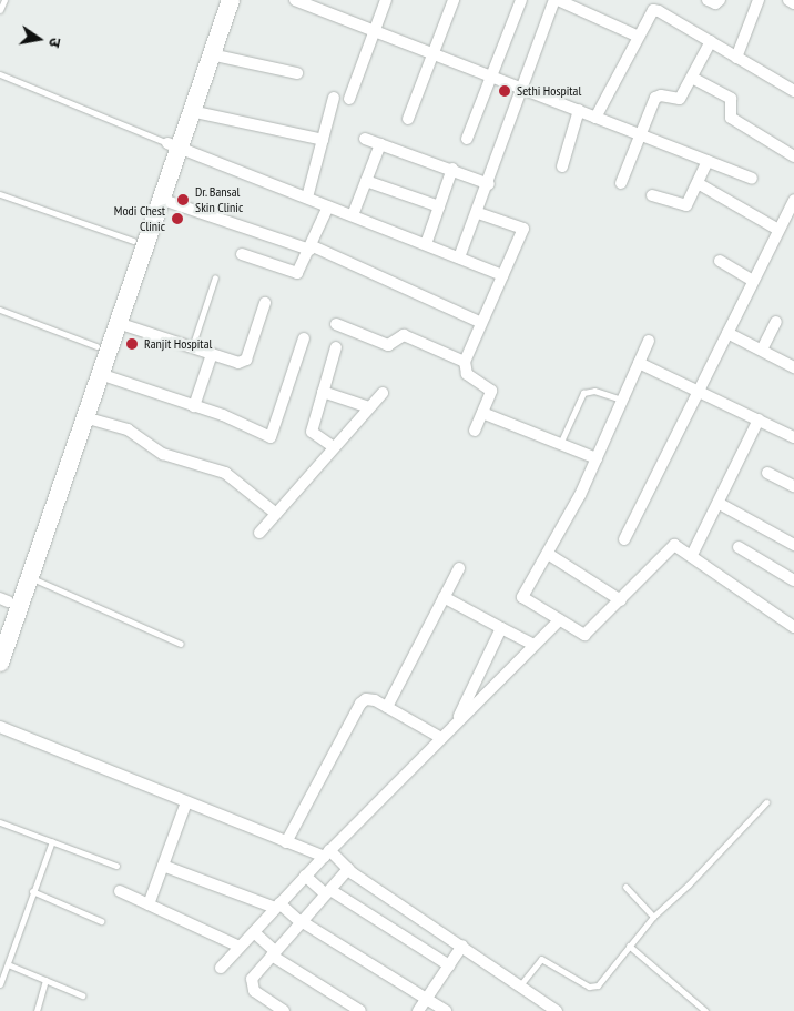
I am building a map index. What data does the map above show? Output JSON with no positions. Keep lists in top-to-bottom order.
{
  "places": [
    "Sethi Hospital",
    "Dr. Bansal Skin Clinic",
    "Modi Chest Clinic",
    "Ranjit Hospital"
  ],
  "north": "right"
}
